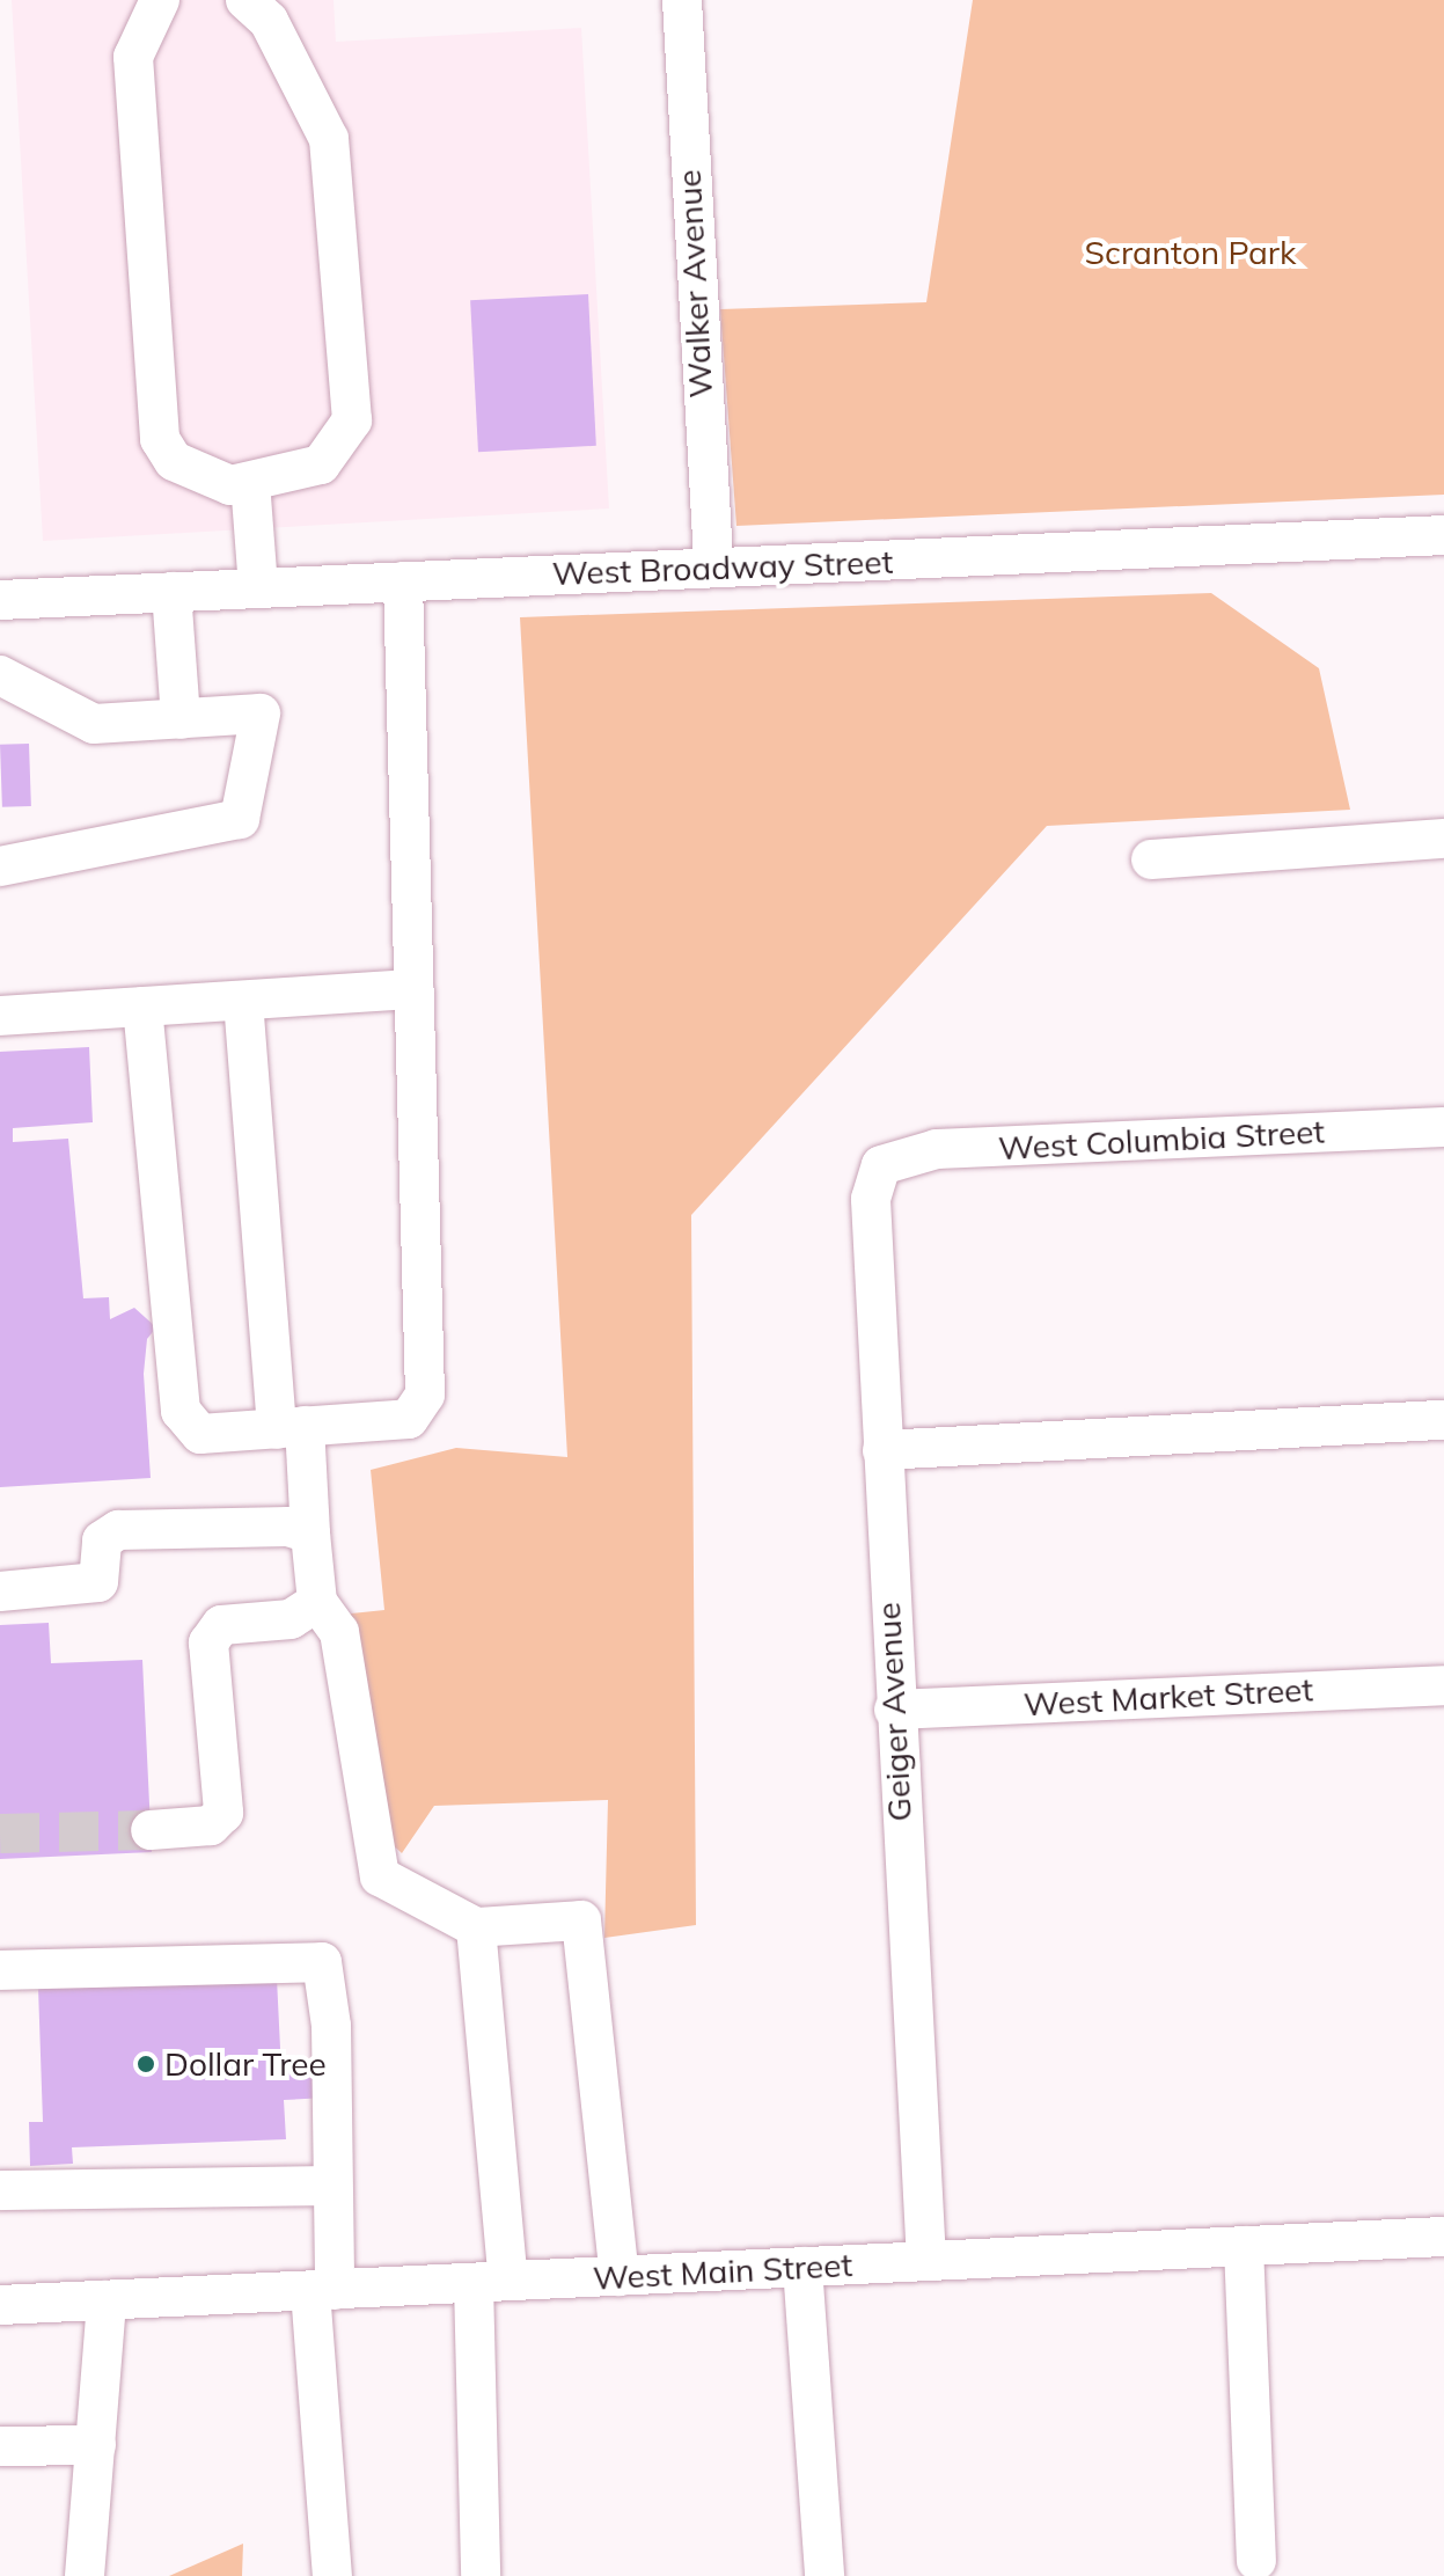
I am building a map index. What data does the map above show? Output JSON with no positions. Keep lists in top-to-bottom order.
{
  "streets": {
    "street": [
      "Walker Avenue",
      "West Broadway Street",
      "West Columbia Street",
      "West Market Street",
      "Geiger Avenue",
      "West Main Street"
    ]
  },
  "crossings": [
    ["Walker Avenue", "West Broadway Street"],
    ["West Columbia Street", "Geiger Avenue"],
    ["West Market Street", "Geiger Avenue"],
    ["Geiger Avenue", "West Main Street"]
  ],
  "parks": ["Scranton Park"],
  "places": ["Dollar Tree"]
}
